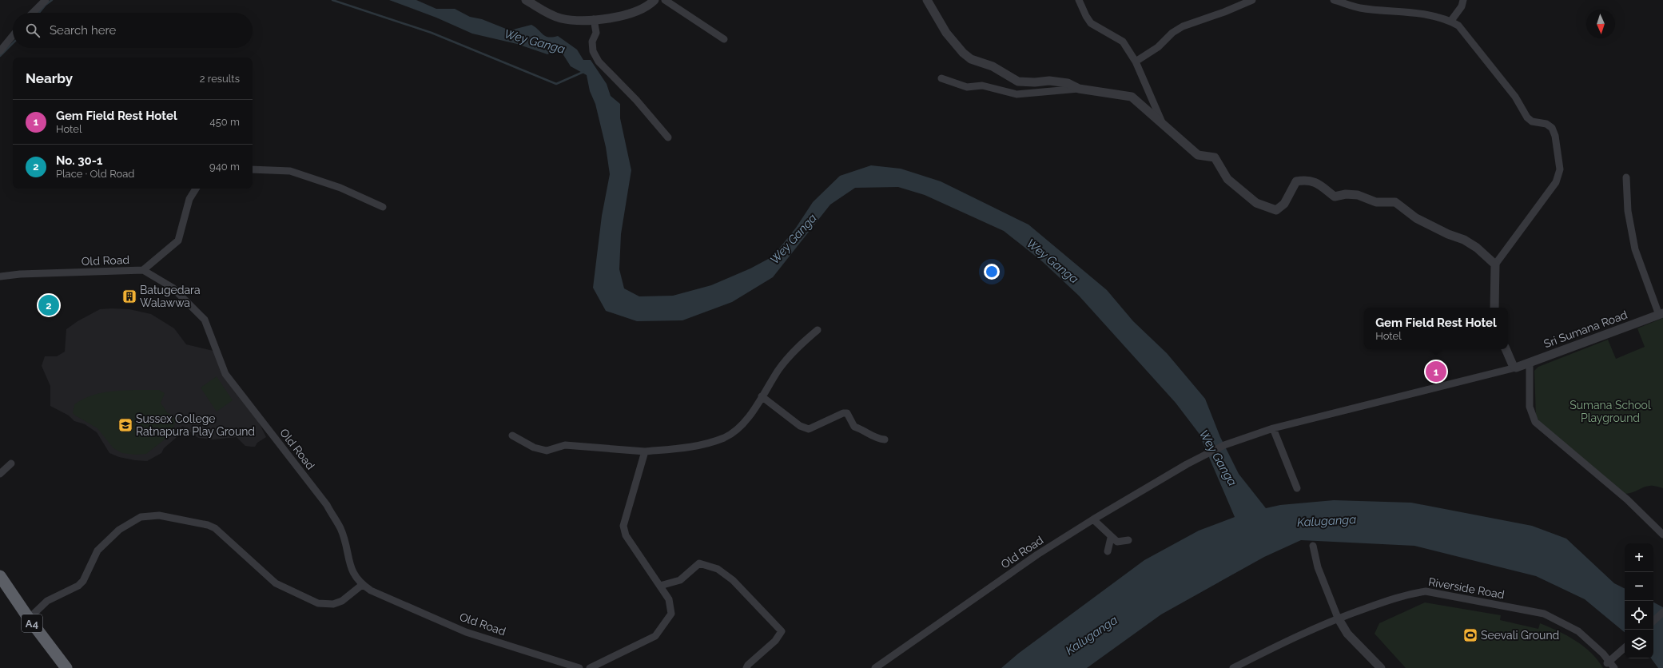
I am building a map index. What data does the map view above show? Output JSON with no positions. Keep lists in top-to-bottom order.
{
  "streets": {
    "highway": ["A4"],
    "street": ["Old Road", "Sri Sumana Road", "Riverside Road"]
  },
  "crossings": [
    ["Old Road", "Sri Sumana Road"]
  ],
  "water": ["Wey Ganga", "Kaluganga"],
  "parks": ["Sumana School Playground"],
  "places": {
    "building": ["Batugedara Walawwa"],
    "school or university": ["Sussex College Ratnapura Play Ground"],
    "sports": ["Seevali Ground"]
  },
  "north": "bottom",
  "page": {
    "search": "Search here",
    "heading": ["Nearby", "2 results"],
    "list": [
      {
        "mark": "1",
        "name": "Gem Field Rest Hotel",
        "note": "Hotel",
        "value": "450 m"
      },
      {
        "mark": "2",
        "name": "No. 30-1",
        "note": "Place · Old Road",
        "value": "940 m"
      }
    ],
    "pins": ["2", "1"],
    "popup": ["Gem Field Rest Hotel", "Hotel"],
    "map_buttons": ["+", "−"]
  }
}
